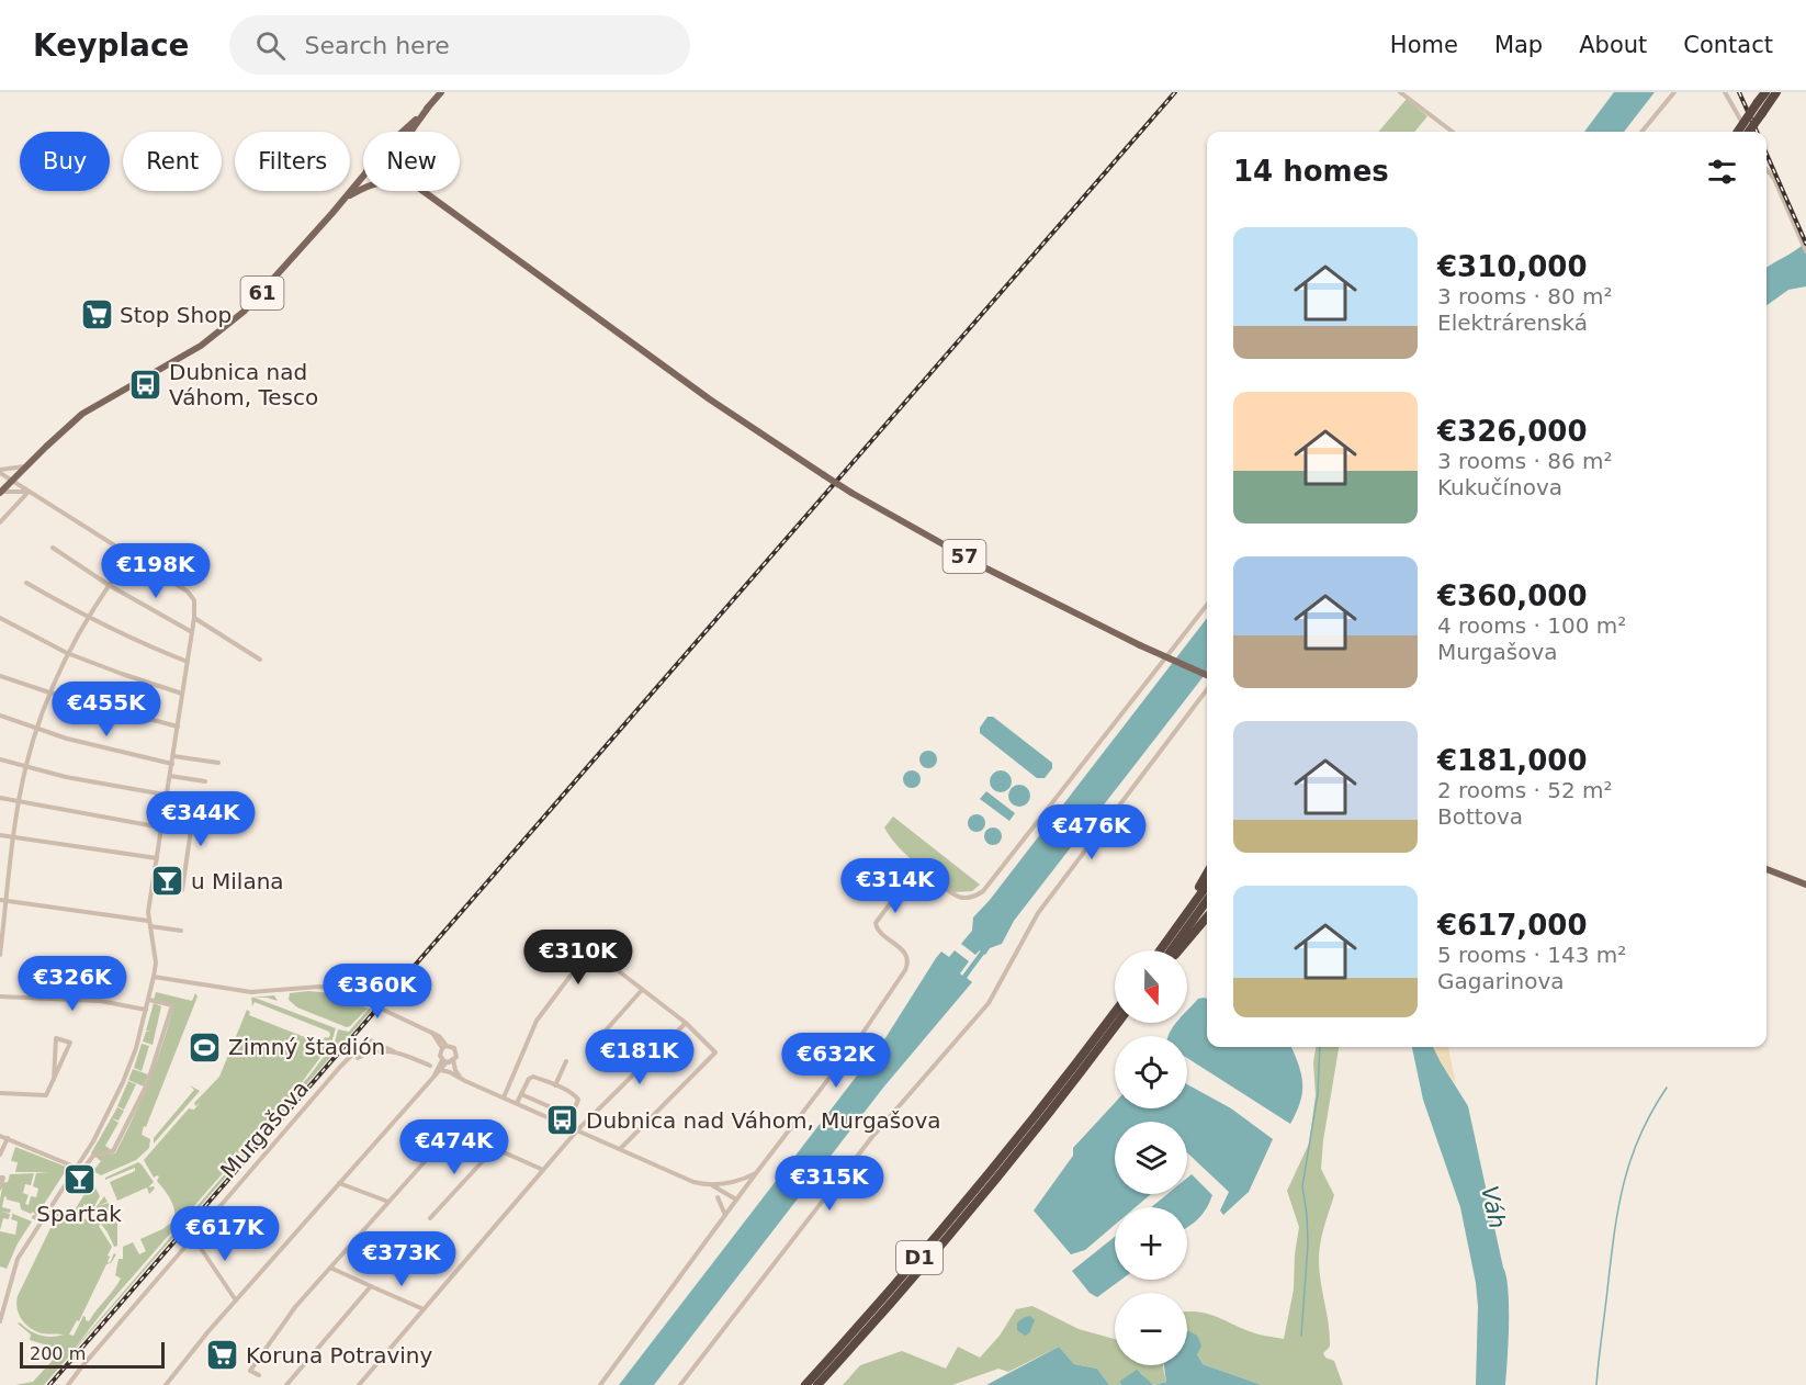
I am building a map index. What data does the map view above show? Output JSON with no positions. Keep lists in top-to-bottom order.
{
  "streets": {
    "highway": ["D1"],
    "main road": ["61", "57"],
    "street": ["Murgašova"]
  },
  "water": ["Váh"],
  "places": {
    "supermarket": ["Stop Shop", "Koruna Potraviny"],
    "bus stop": ["Dubnica nad Váhom, Tesco", "Dubnica nad Váhom, Murgašova"],
    "bar": ["u Milana", "Spartak"],
    "sports": ["Zimný štadión"]
  },
  "scale_bar": "200 m",
  "north": "bottom",
  "page": {
    "header": "Keyplace",
    "search": "Search here",
    "nav": [
      "Home",
      "Map",
      "About",
      "Contact"
    ],
    "chip": [
      "Buy",
      "Rent",
      "Filters",
      "New"
    ],
    "heading": "14 homes",
    "list": [
      {
        "name": "€310,000",
        "note": "3 rooms · 80 m² · Elektrárenská"
      },
      {
        "name": "€326,000",
        "note": "3 rooms · 86 m² · Kukučínova"
      },
      {
        "name": "€360,000",
        "note": "4 rooms · 100 m² · Murgašova"
      },
      {
        "name": "€181,000",
        "note": "2 rooms · 52 m² · Bottova"
      },
      {
        "name": "€617,000",
        "note": "5 rooms · 143 m² · Gagarinova"
      }
    ],
    "price": [
      "€198K",
      "€455K",
      "€344K",
      "€476K",
      "€314K",
      "€310K",
      "€326K",
      "€360K",
      "€181K",
      "€632K",
      "€474K",
      "€315K",
      "€617K",
      "€373K"
    ],
    "map_buttons": ["+", "−"],
    "scale": "200 m"
  }
}
